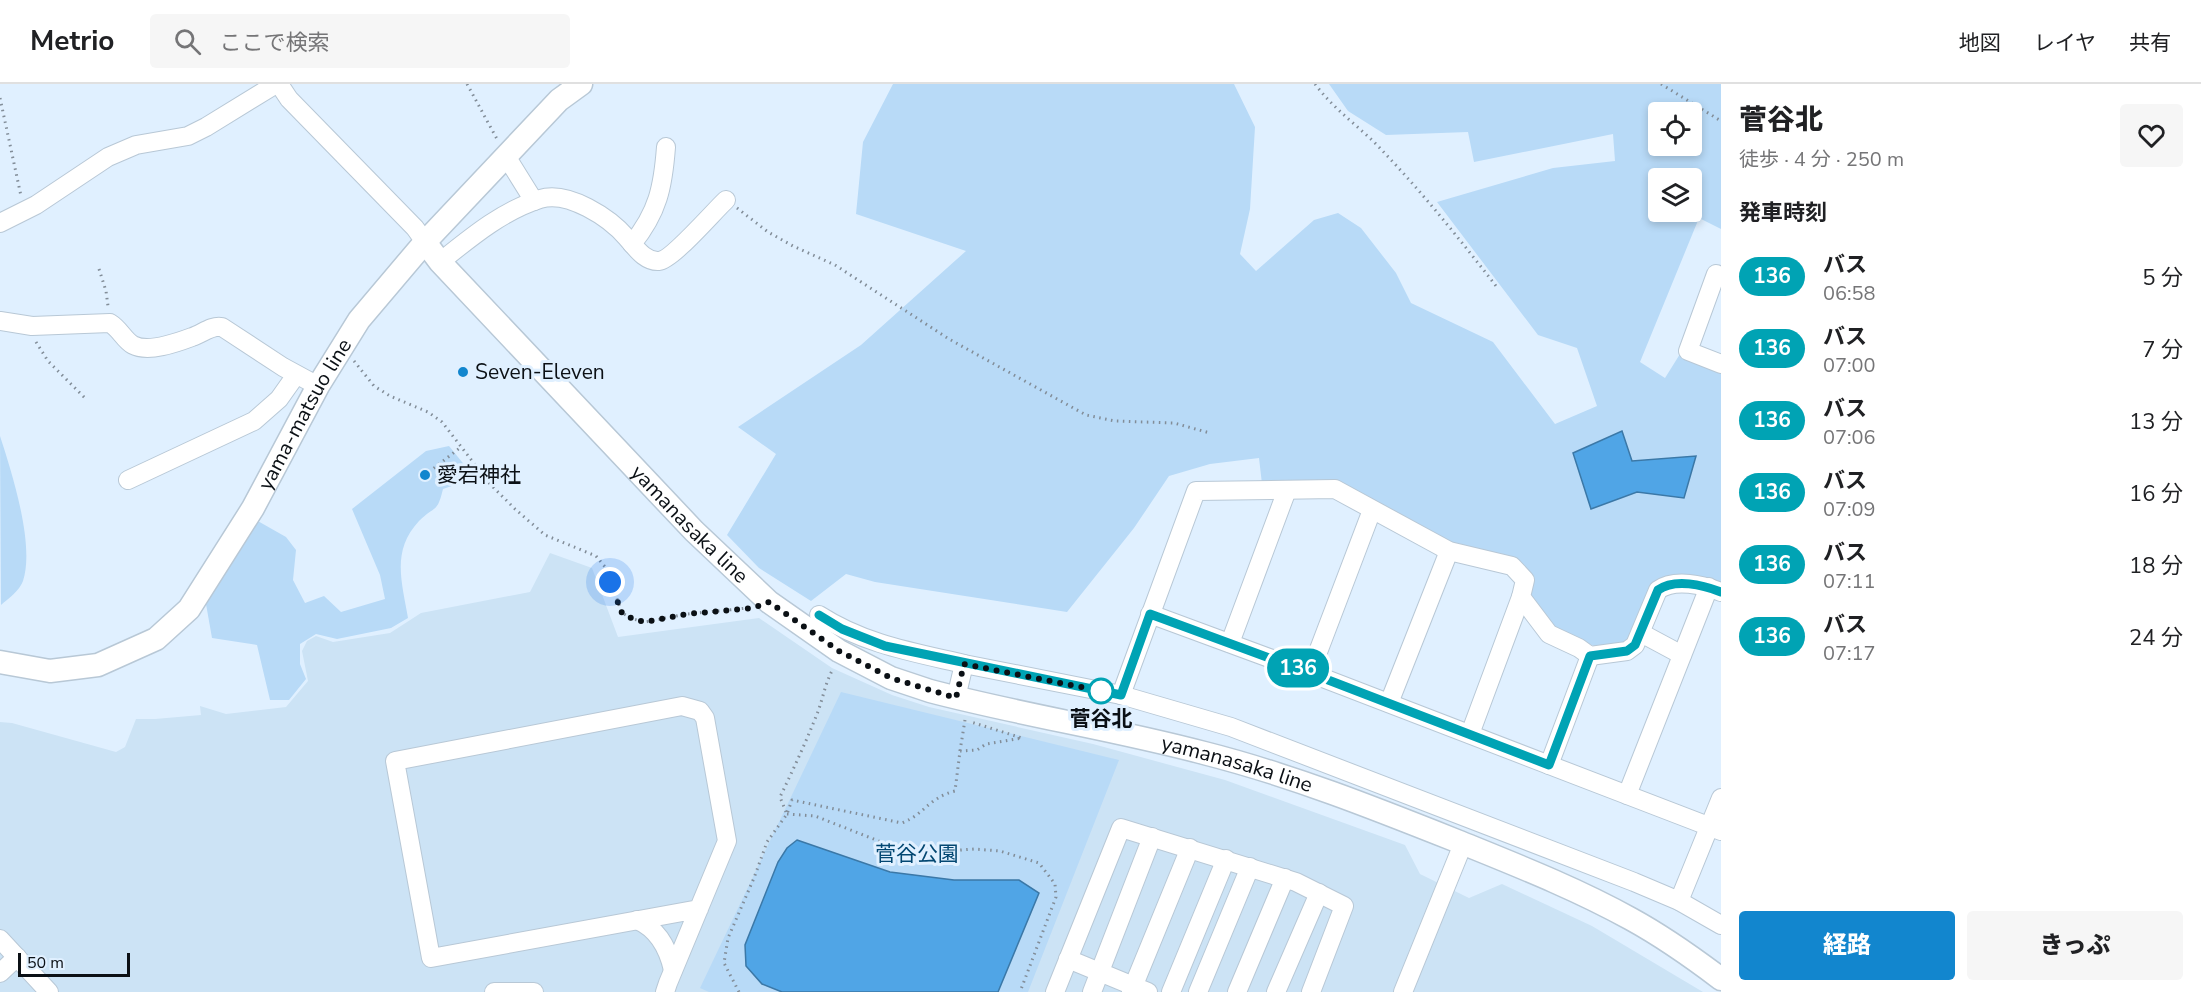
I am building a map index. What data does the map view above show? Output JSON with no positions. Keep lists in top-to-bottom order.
{
  "streets": {
    "main road": ["yama-matsuo line", "yamanasaka line"]
  },
  "crossings": [
    ["yama-matsuo line", "yamanasaka line"]
  ],
  "parks": ["菅谷公園"],
  "places": ["Seven-Eleven", "愛宕神社", "菅谷北"],
  "lines": ["bus line 136"],
  "scale_bar": "50 m",
  "page": {
    "header": "Metrio",
    "search": "ここで検索",
    "nav": ["地図", "レイヤ", "共有"],
    "on_map": "136",
    "heading": [
      ["菅谷北", "徒歩 · 4 分 · 250 m"],
      "発車時刻"
    ],
    "list": [
      {
        "mark": "136",
        "name": "バス",
        "note": "06:58",
        "value": "5 分"
      },
      {
        "mark": "136",
        "name": "バス",
        "note": "07:00",
        "value": "7 分"
      },
      {
        "mark": "136",
        "name": "バス",
        "note": "07:06",
        "value": "13 分"
      },
      {
        "mark": "136",
        "name": "バス",
        "note": "07:09",
        "value": "16 分"
      },
      {
        "mark": "136",
        "name": "バス",
        "note": "07:11",
        "value": "18 分"
      },
      {
        "mark": "136",
        "name": "バス",
        "note": "07:17",
        "value": "24 分"
      }
    ],
    "buttons": ["経路", "きっぷ"],
    "scale": "50 m"
  }
}
